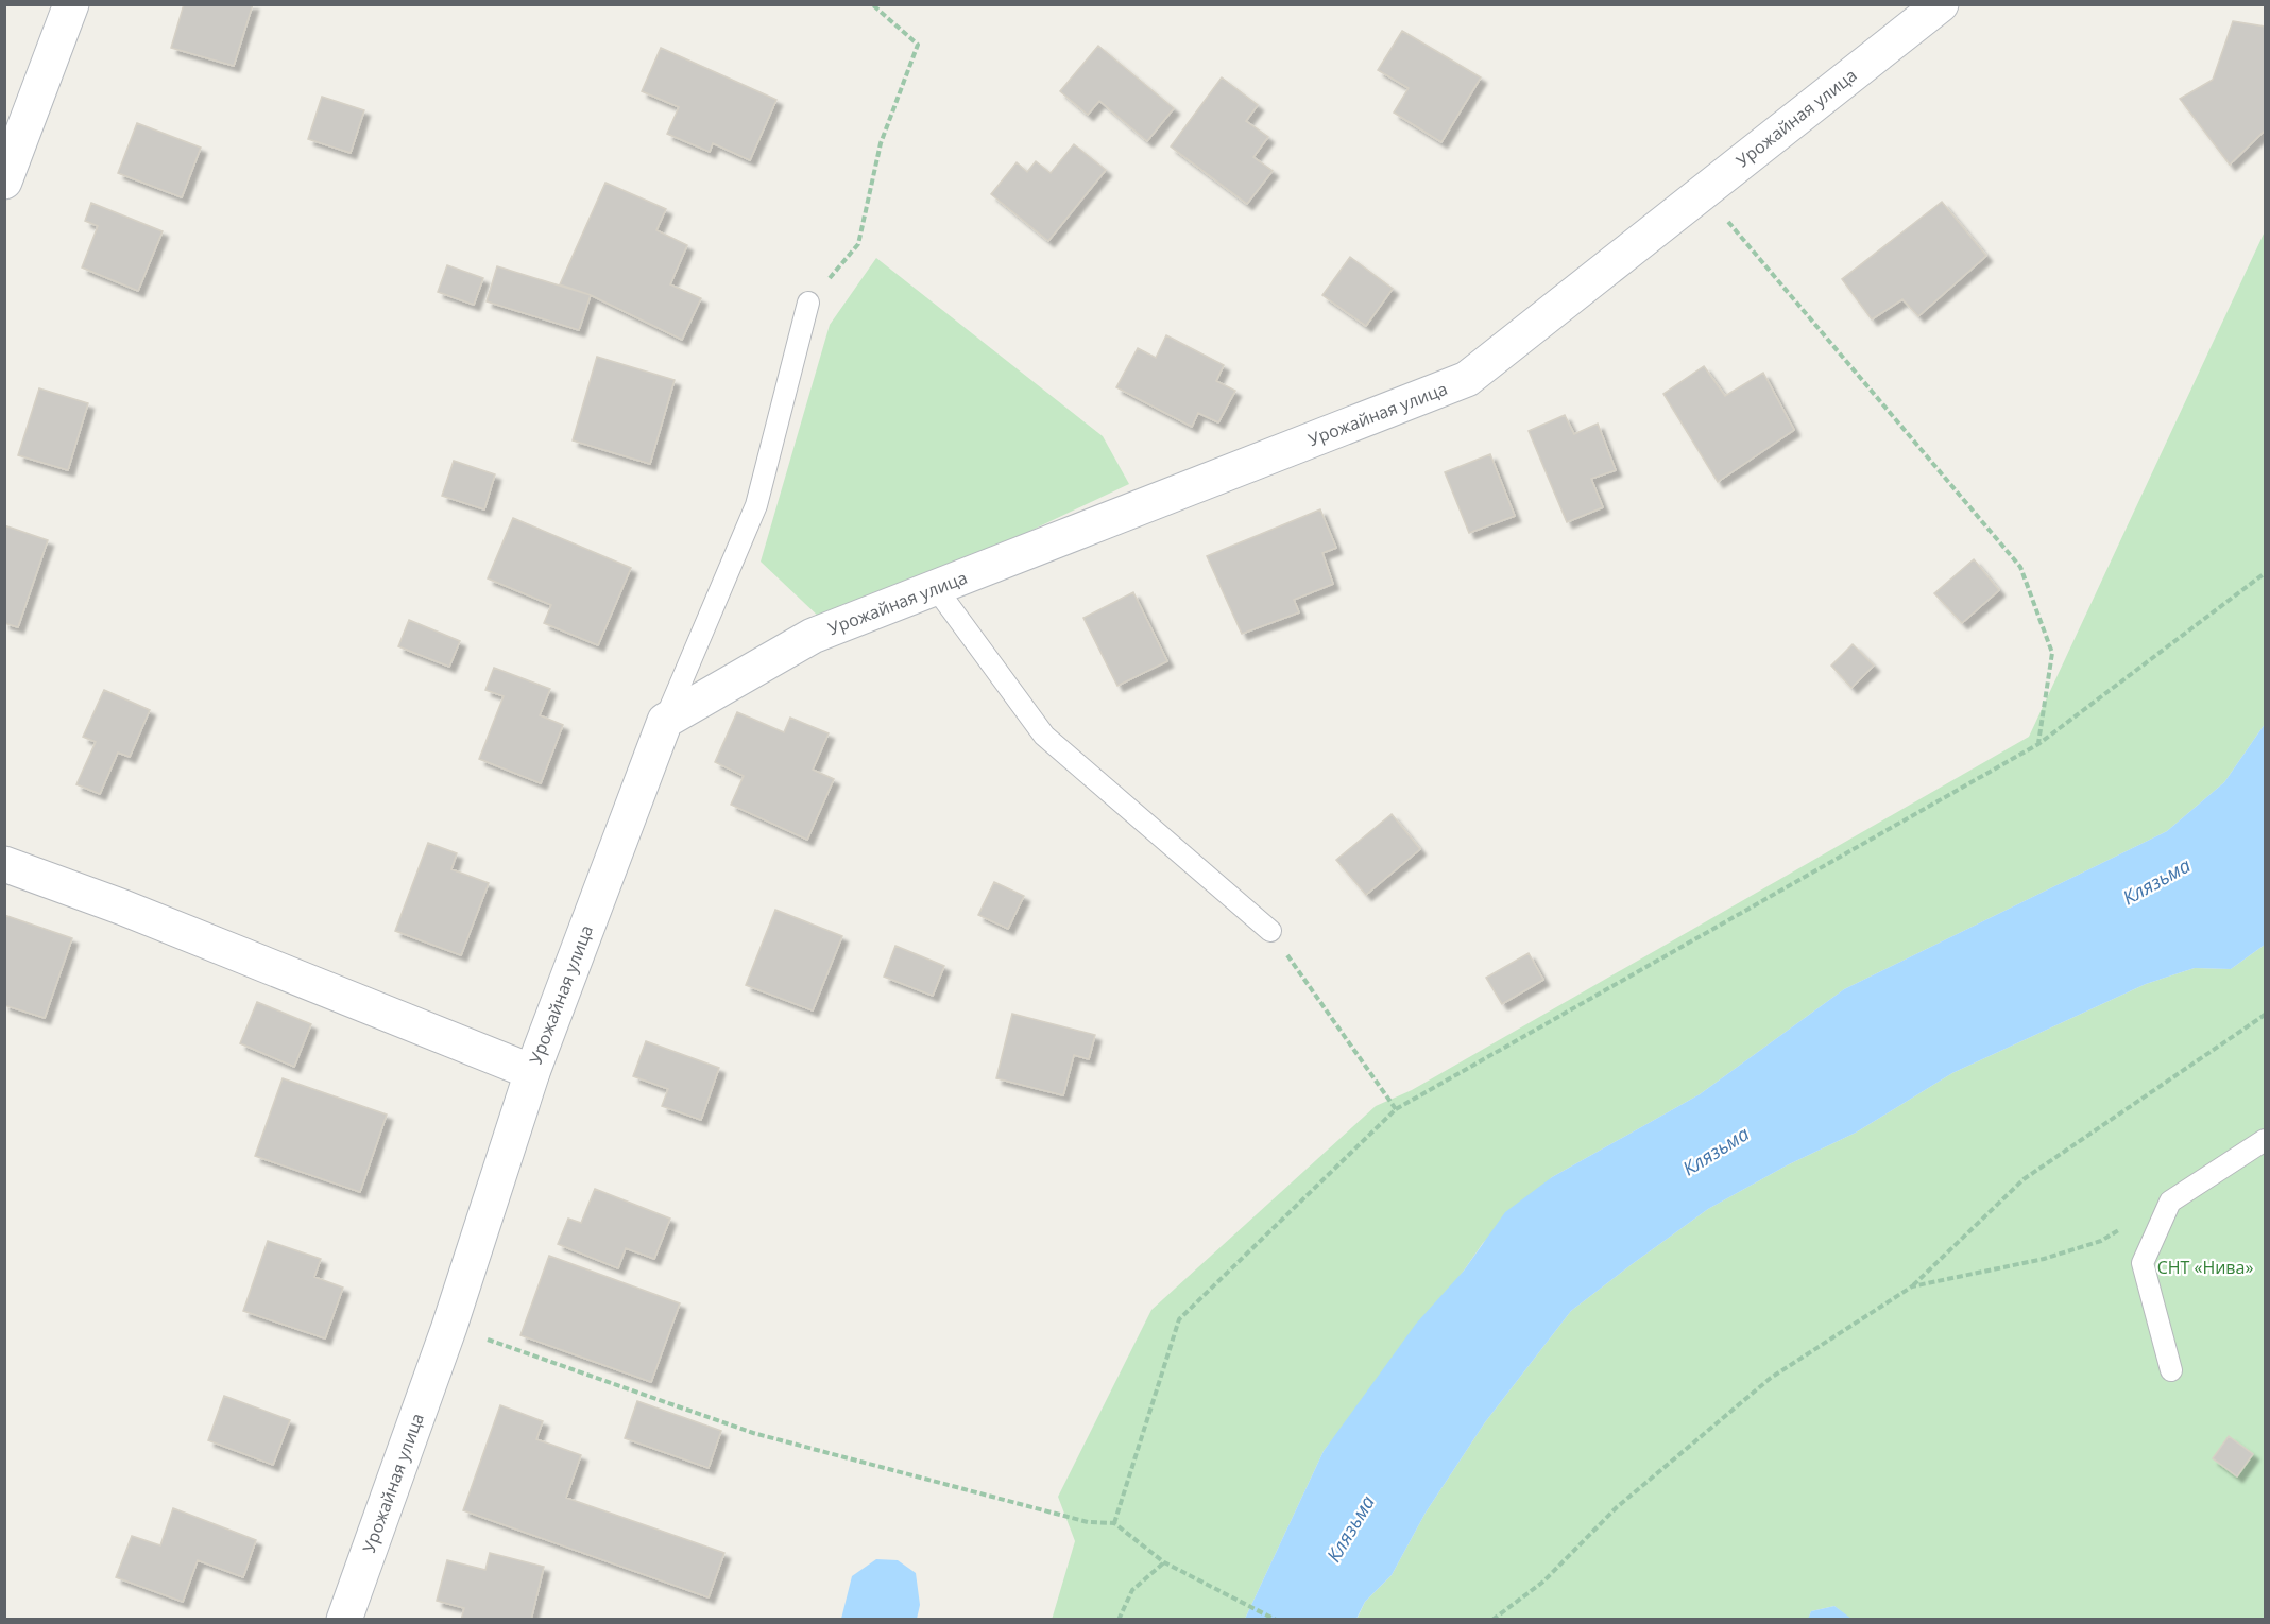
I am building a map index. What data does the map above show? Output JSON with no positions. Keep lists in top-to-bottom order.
{
  "streets": {
    "street": ["Урожайная улица"]
  },
  "water": ["Клязьма"],
  "parks": ["СНТ «Нива»"]
}
